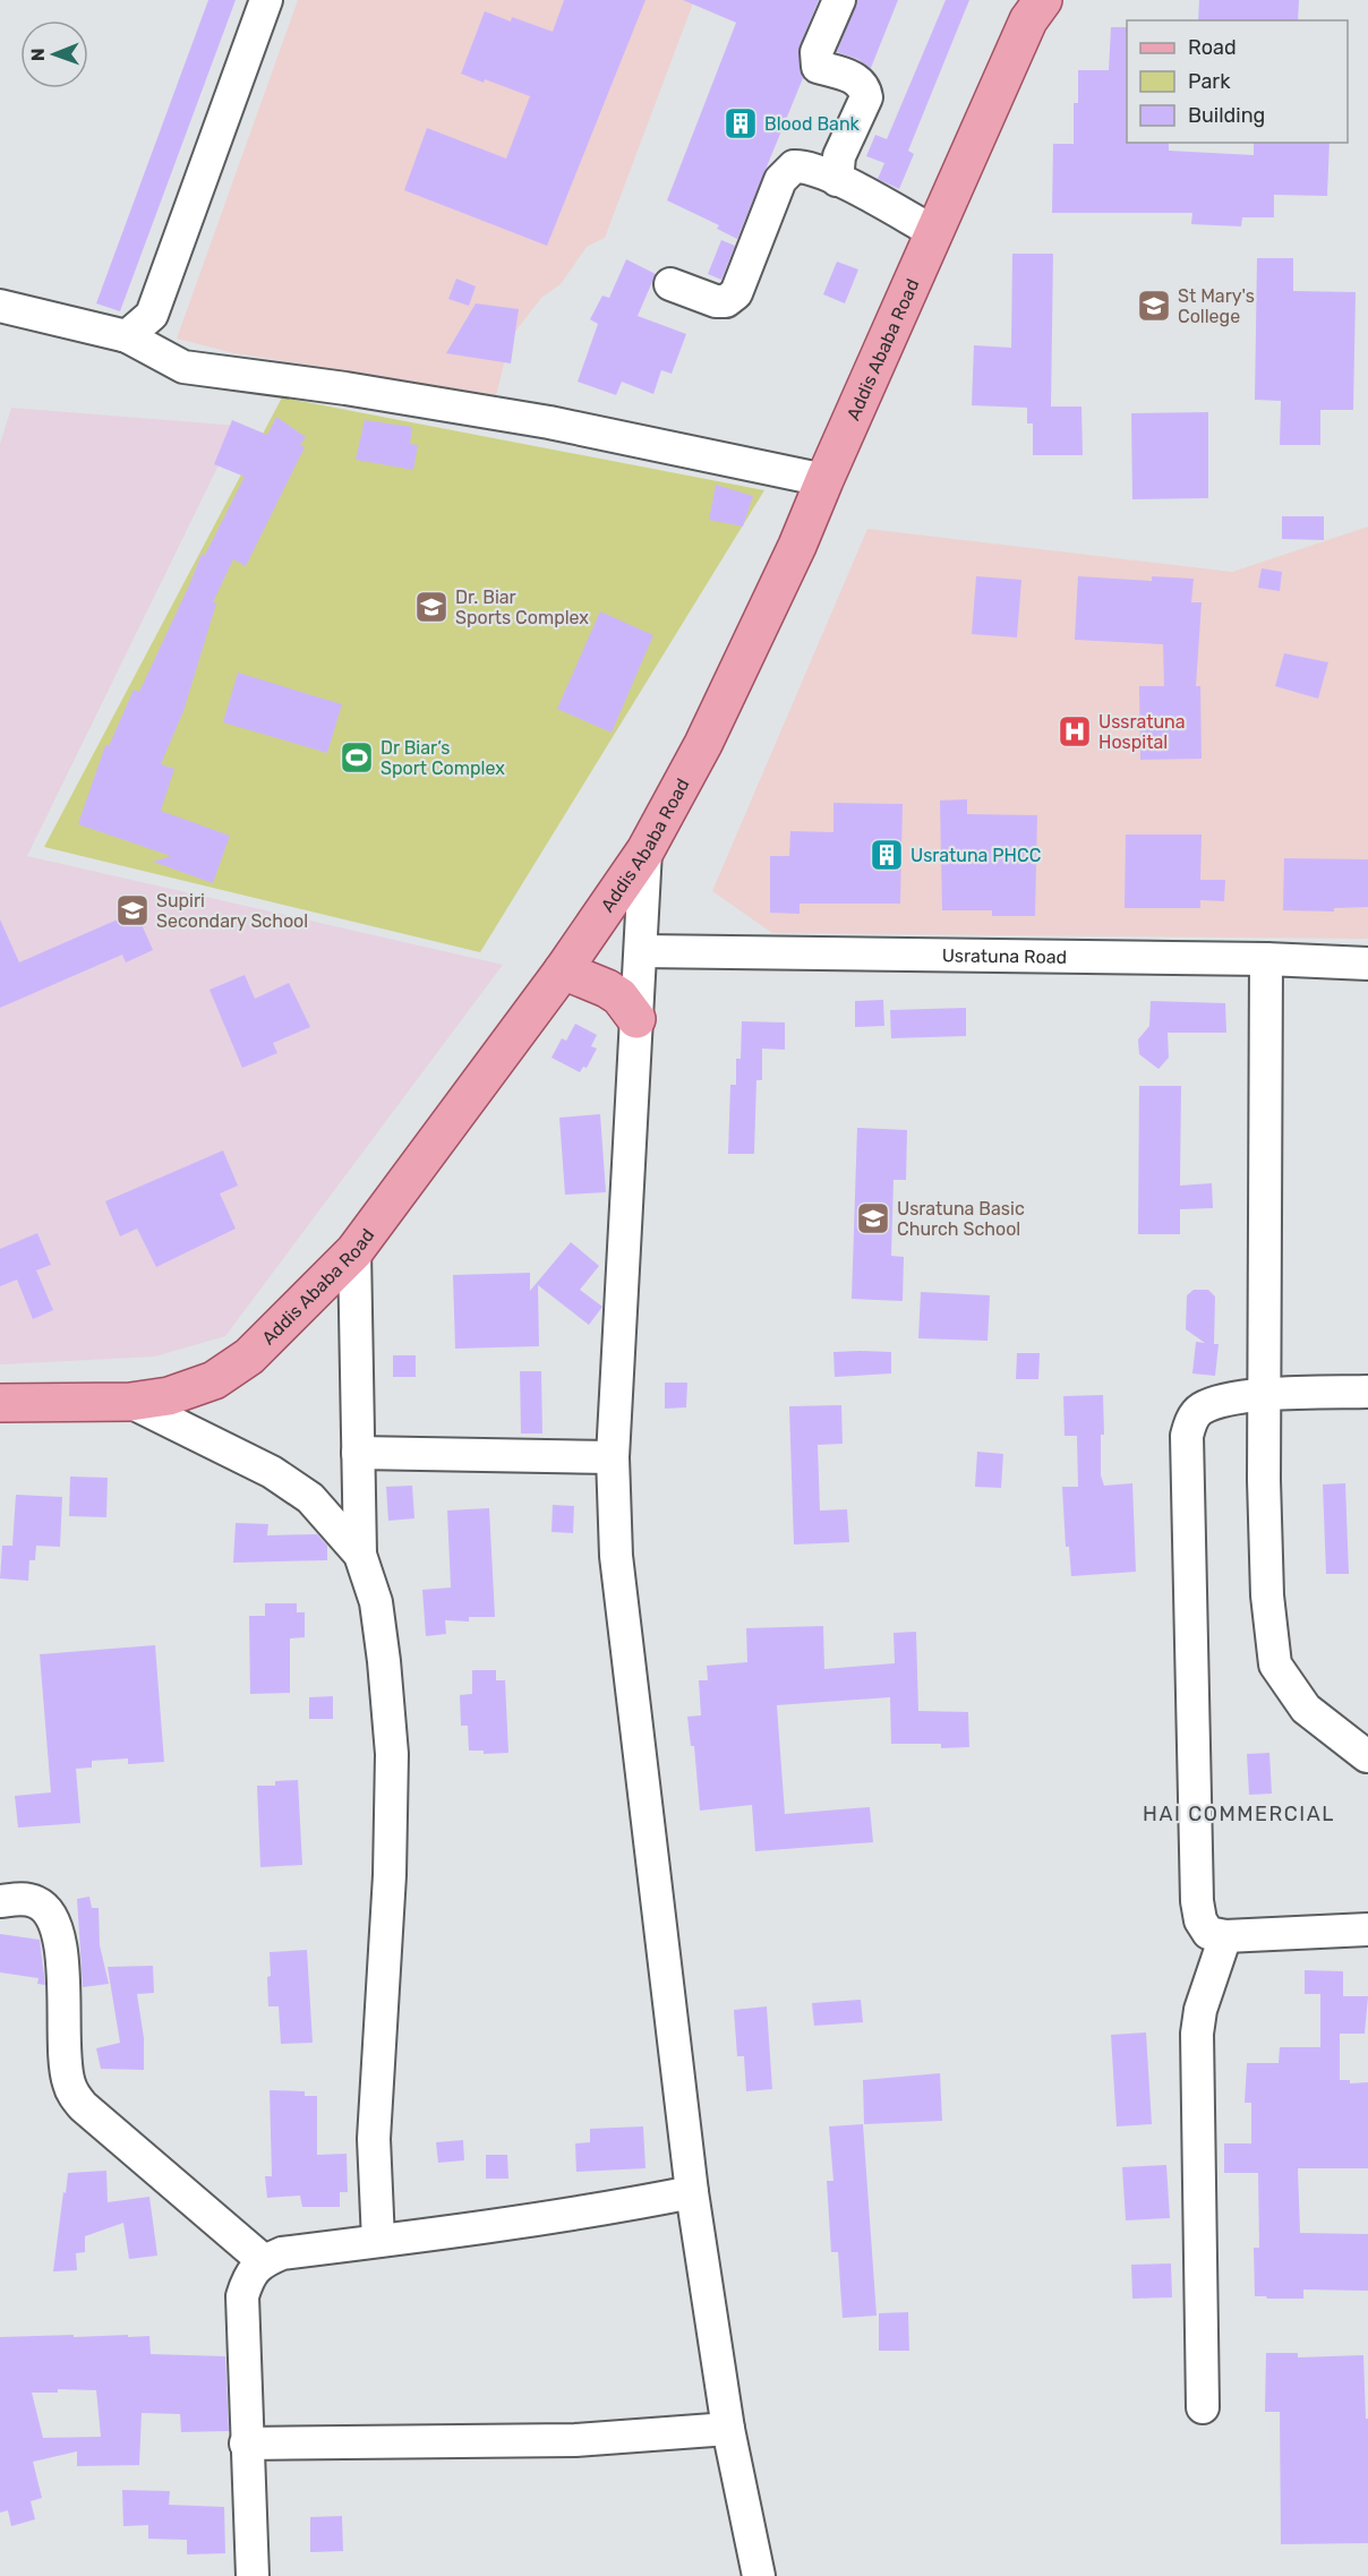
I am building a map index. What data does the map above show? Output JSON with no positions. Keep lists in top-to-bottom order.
{
  "streets": {
    "main road": ["Addis Ababa Road"],
    "street": ["Usratuna Road"]
  },
  "districts": ["HAI COMMERCIAL"],
  "places": {
    "building": ["Blood Bank", "Usratuna PHCC"],
    "school or university": [
      "St Mary's College",
      "Dr. Biar Sports Complex",
      "Supiri Secondary School",
      "Usratuna Basic Church School"
    ],
    "hospital": ["Ussratuna Hospital"],
    "sports": ["Dr Biar’s Sport Complex"]
  },
  "legend": ["Road", "Park", "Building"],
  "north": "left"
}
